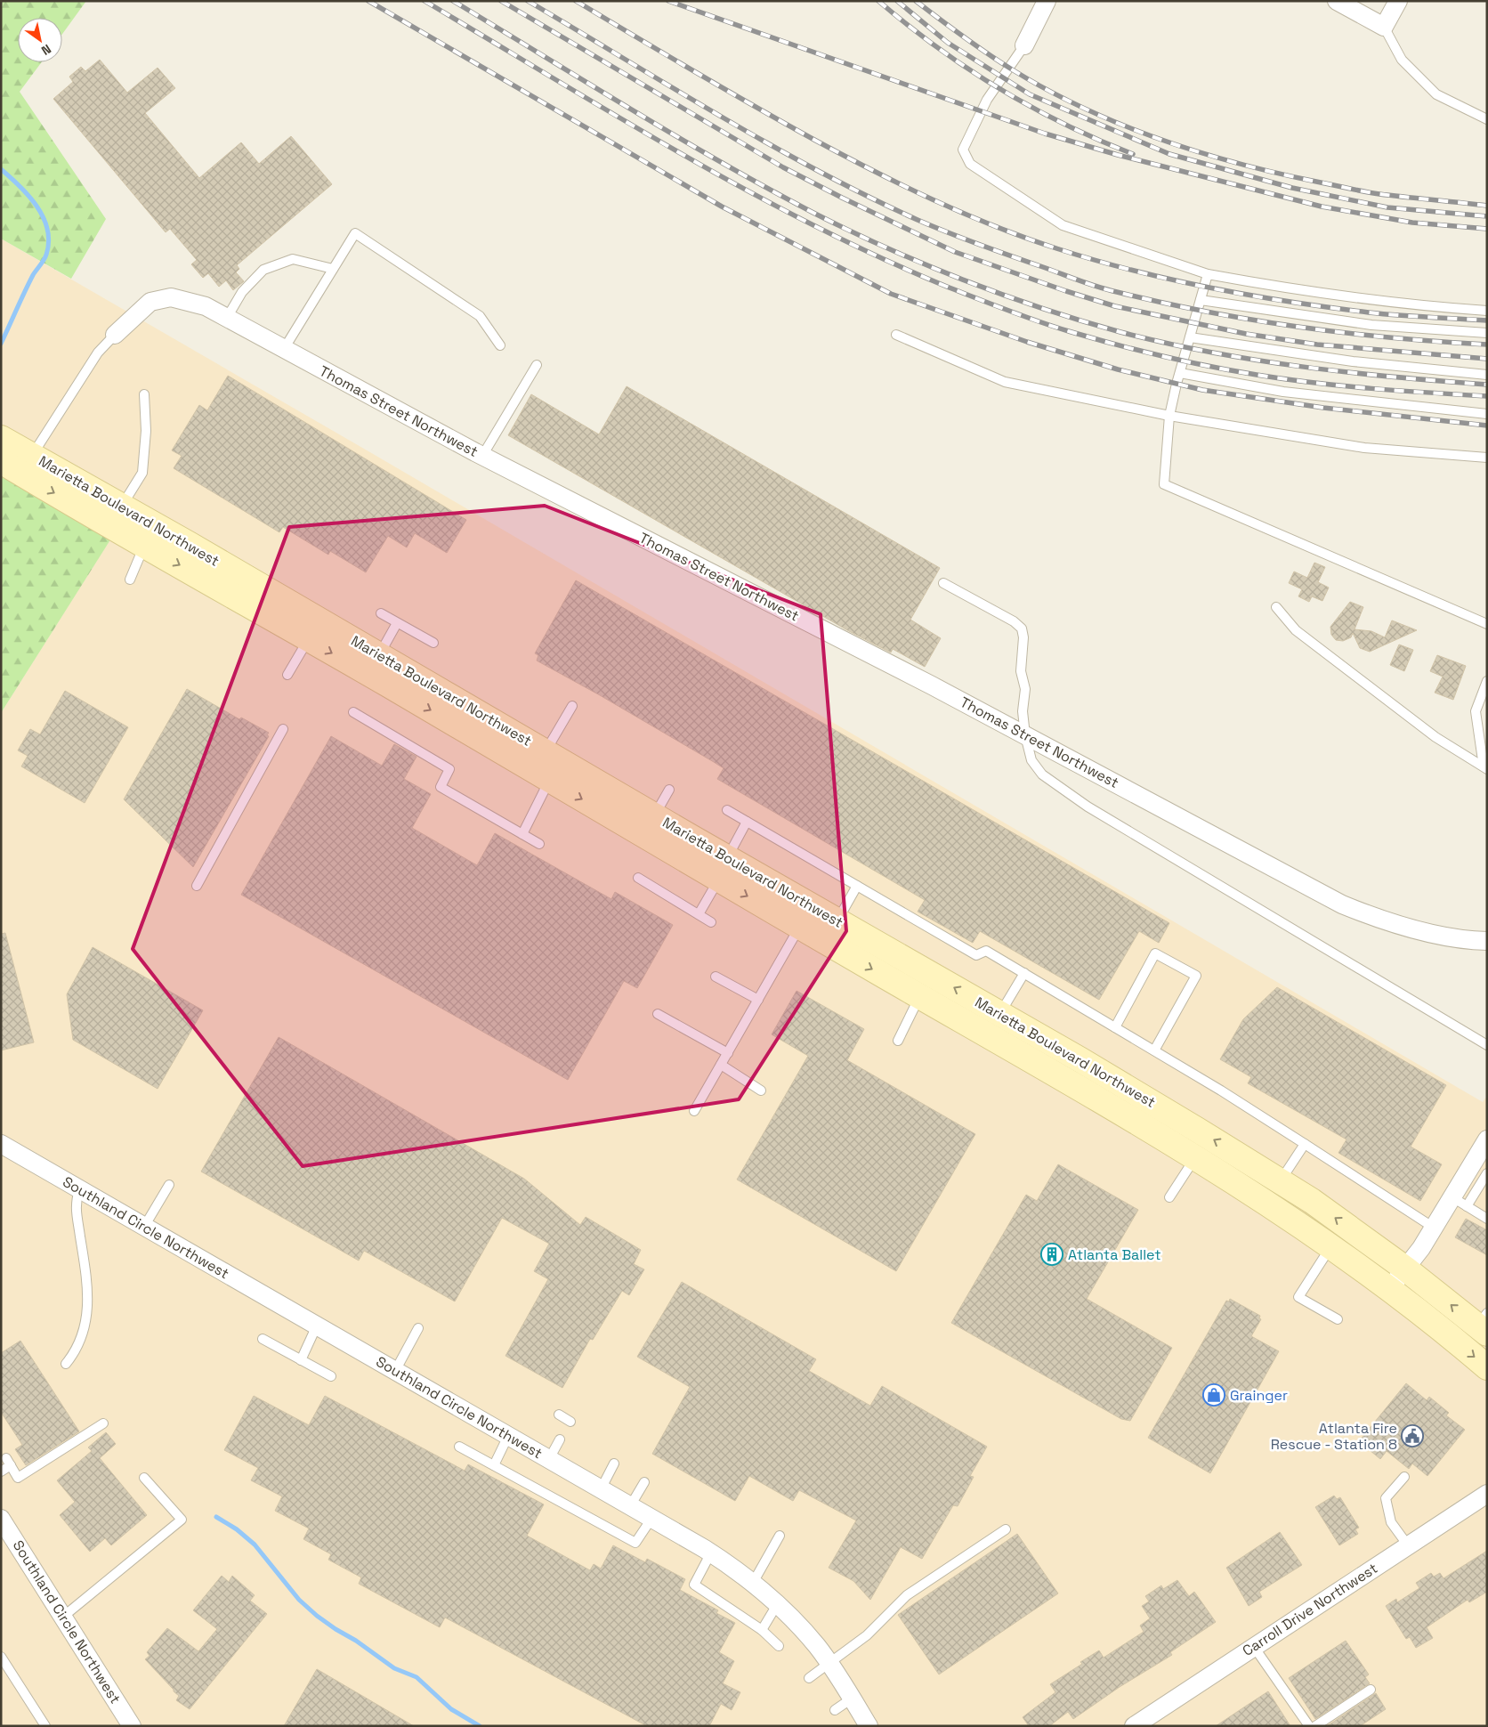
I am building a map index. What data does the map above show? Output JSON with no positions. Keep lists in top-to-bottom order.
{
  "streets": {
    "main road": ["Marietta Boulevard Northwest"],
    "street": ["Thomas Street Northwest", "Southland Circle Northwest", "Carroll Drive Northwest"]
  },
  "crossings": [
    ["Thomas Street Northwest", "Marietta Boulevard Northwest"]
  ],
  "places": {
    "building": ["Atlanta Ballet"],
    "shop": ["Grainger"],
    "public building": ["Atlanta Fire Rescue - Station 8"]
  },
  "north": "bottom right"
}
